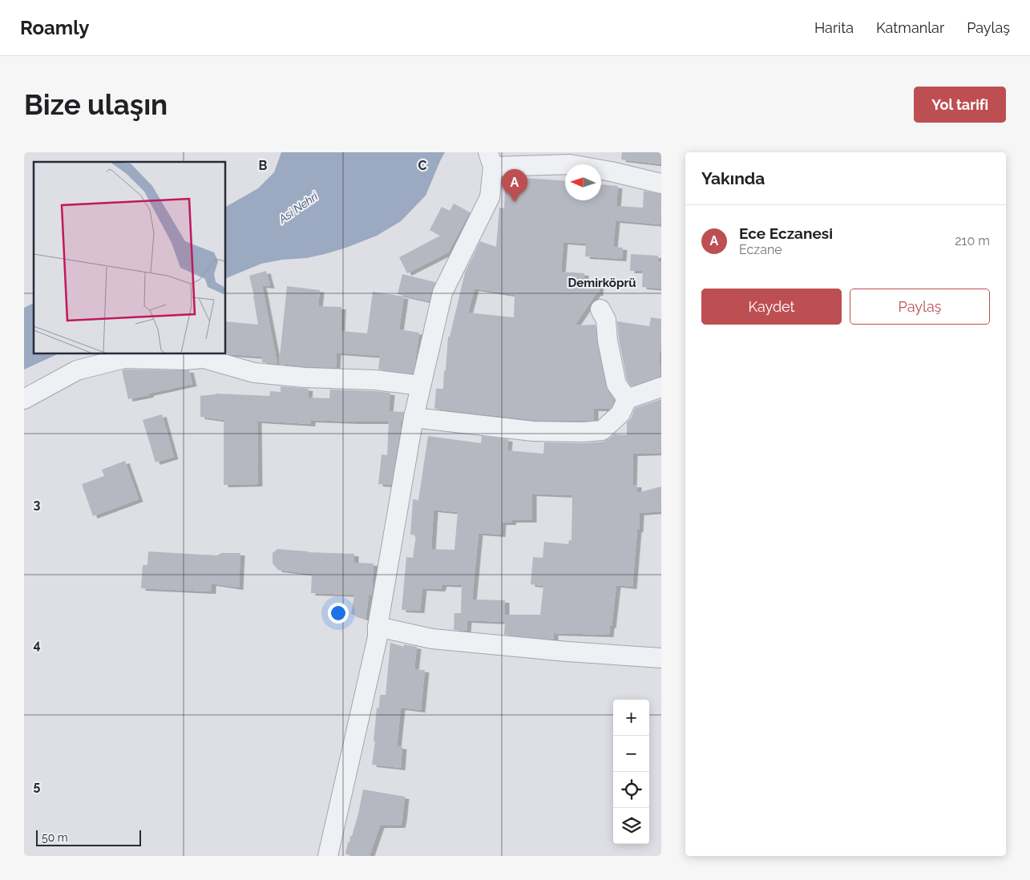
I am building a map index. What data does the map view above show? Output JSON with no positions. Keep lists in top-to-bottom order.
{
  "districts": ["Demirköprü"],
  "water": ["Asi Nehri"],
  "scale_bar": "50 m",
  "north": "left",
  "page": {
    "header": "Roamly",
    "nav": ["Harita", "Katmanlar", "Paylaş"],
    "buttons": [
      "Yol tarifi",
      ["Kaydet", "Paylaş"]
    ],
    "title": "Bize ulaşın",
    "heading": "Yakında",
    "pins": "A",
    "list": [
      {
        "mark": "A",
        "name": "Ece Eczanesi",
        "note": "Eczane",
        "value": "210 m"
      }
    ],
    "map_buttons": ["+", "−"],
    "scale": "50 m"
  },
  "grid": {
    "columns": ["B", "C"],
    "rows": ["3", "4", "5"]
  }
}
